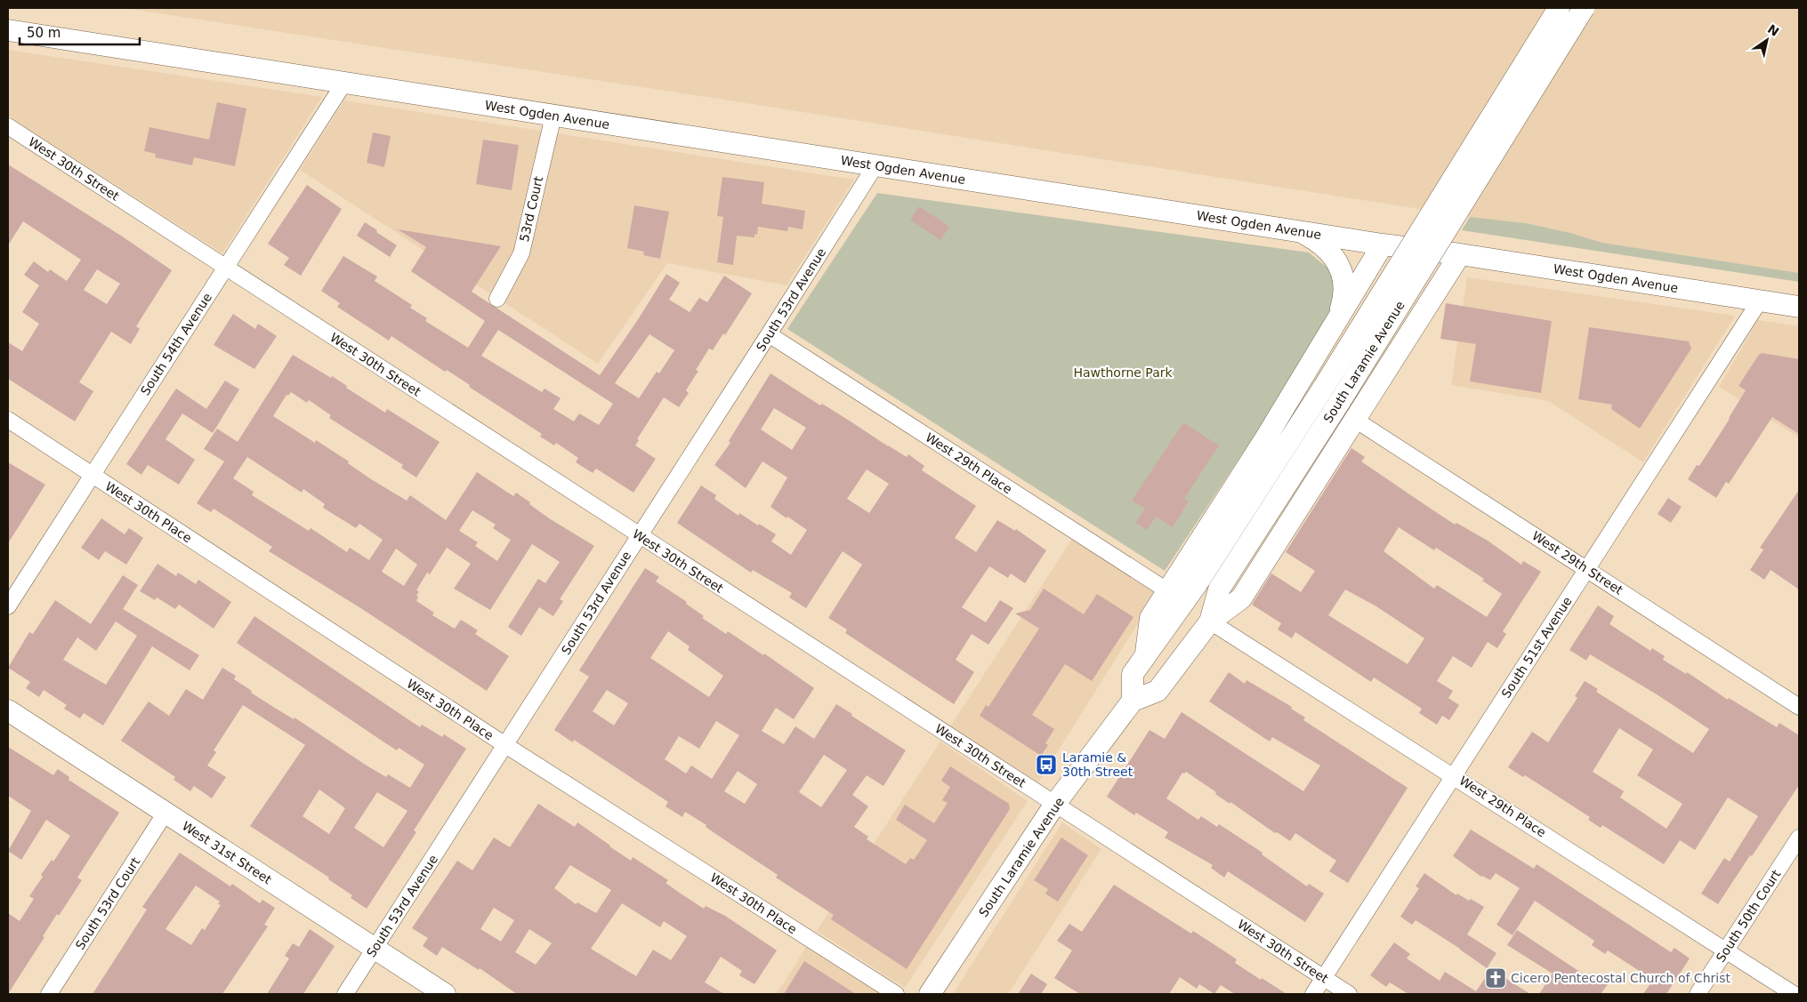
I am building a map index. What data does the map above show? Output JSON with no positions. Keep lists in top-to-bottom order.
{
  "streets": {
    "main road": ["West Ogden Avenue", "South Laramie Avenue", "West 31st Street"],
    "street": [
      "West 30th Street",
      "53rd Court",
      "South 53rd Avenue",
      "South 54th Avenue",
      "West 29th Place",
      "West 30th Place",
      "West 29th Street",
      "South 51st Avenue",
      "South 53rd Court",
      "South 50th Court"
    ]
  },
  "crossings": [
    ["West Ogden Avenue", "53rd Court"],
    ["West Ogden Avenue", "South 53rd Avenue"],
    ["West Ogden Avenue", "South 54th Avenue"],
    ["West Ogden Avenue", "South 51st Avenue"],
    ["West 30th Street", "South 53rd Avenue"],
    ["West 30th Street", "South 54th Avenue"],
    ["West 30th Street", "South Laramie Avenue"],
    ["West 30th Street", "South 51st Avenue"],
    ["South 53rd Avenue", "West 29th Place"],
    ["South 53rd Avenue", "West 30th Place"],
    ["South 53rd Avenue", "West 31st Street"],
    ["South 54th Avenue", "West 30th Place"],
    ["South Laramie Avenue", "West 29th Place"],
    ["West 29th Place", "South 51st Avenue"],
    ["West 29th Place", "South 50th Court"],
    ["West 29th Street", "South 51st Avenue"],
    ["West 31st Street", "South 53rd Court"]
  ],
  "parks": ["Hawthorne Park"],
  "places": {
    "bus stop": ["Laramie & 30th Street"],
    "church": ["Cicero Pentecostal Church of Christ"]
  },
  "scale_bar": "50 m",
  "north": "top right"
}
